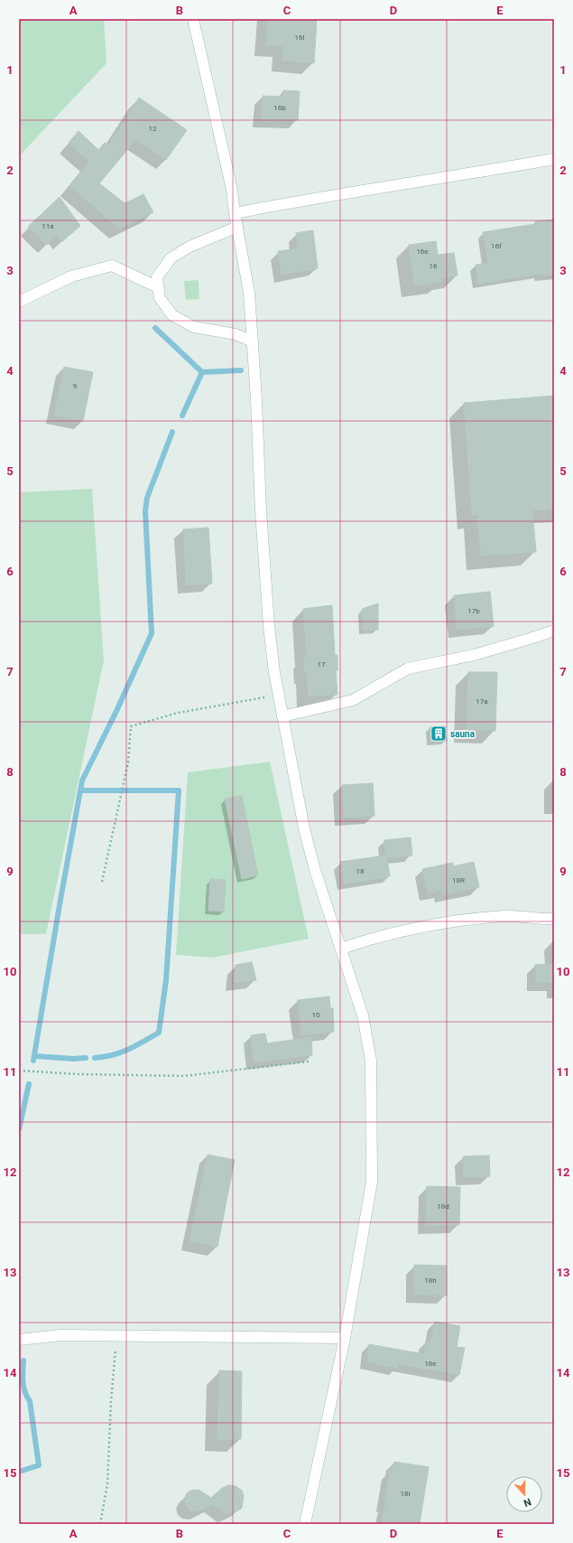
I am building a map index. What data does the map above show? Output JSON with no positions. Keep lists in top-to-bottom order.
{
  "places": {
    "building": ["sauna"]
  },
  "house_numbers": [
    "16I",
    "16b",
    "12",
    "11a",
    "16f",
    "16e",
    "16",
    "9",
    "17b",
    "17",
    "17a",
    "18",
    "18R",
    "10",
    "18d",
    "18h",
    "18e",
    "18i"
  ],
  "north": "bottom",
  "grid": {
    "columns": [
      "A",
      "B",
      "C",
      "D",
      "E"
    ],
    "rows": [
      "1",
      "2",
      "3",
      "4",
      "5",
      "6",
      "7",
      "8",
      "9",
      "10",
      "11",
      "12",
      "13",
      "14",
      "15"
    ]
  }
}
